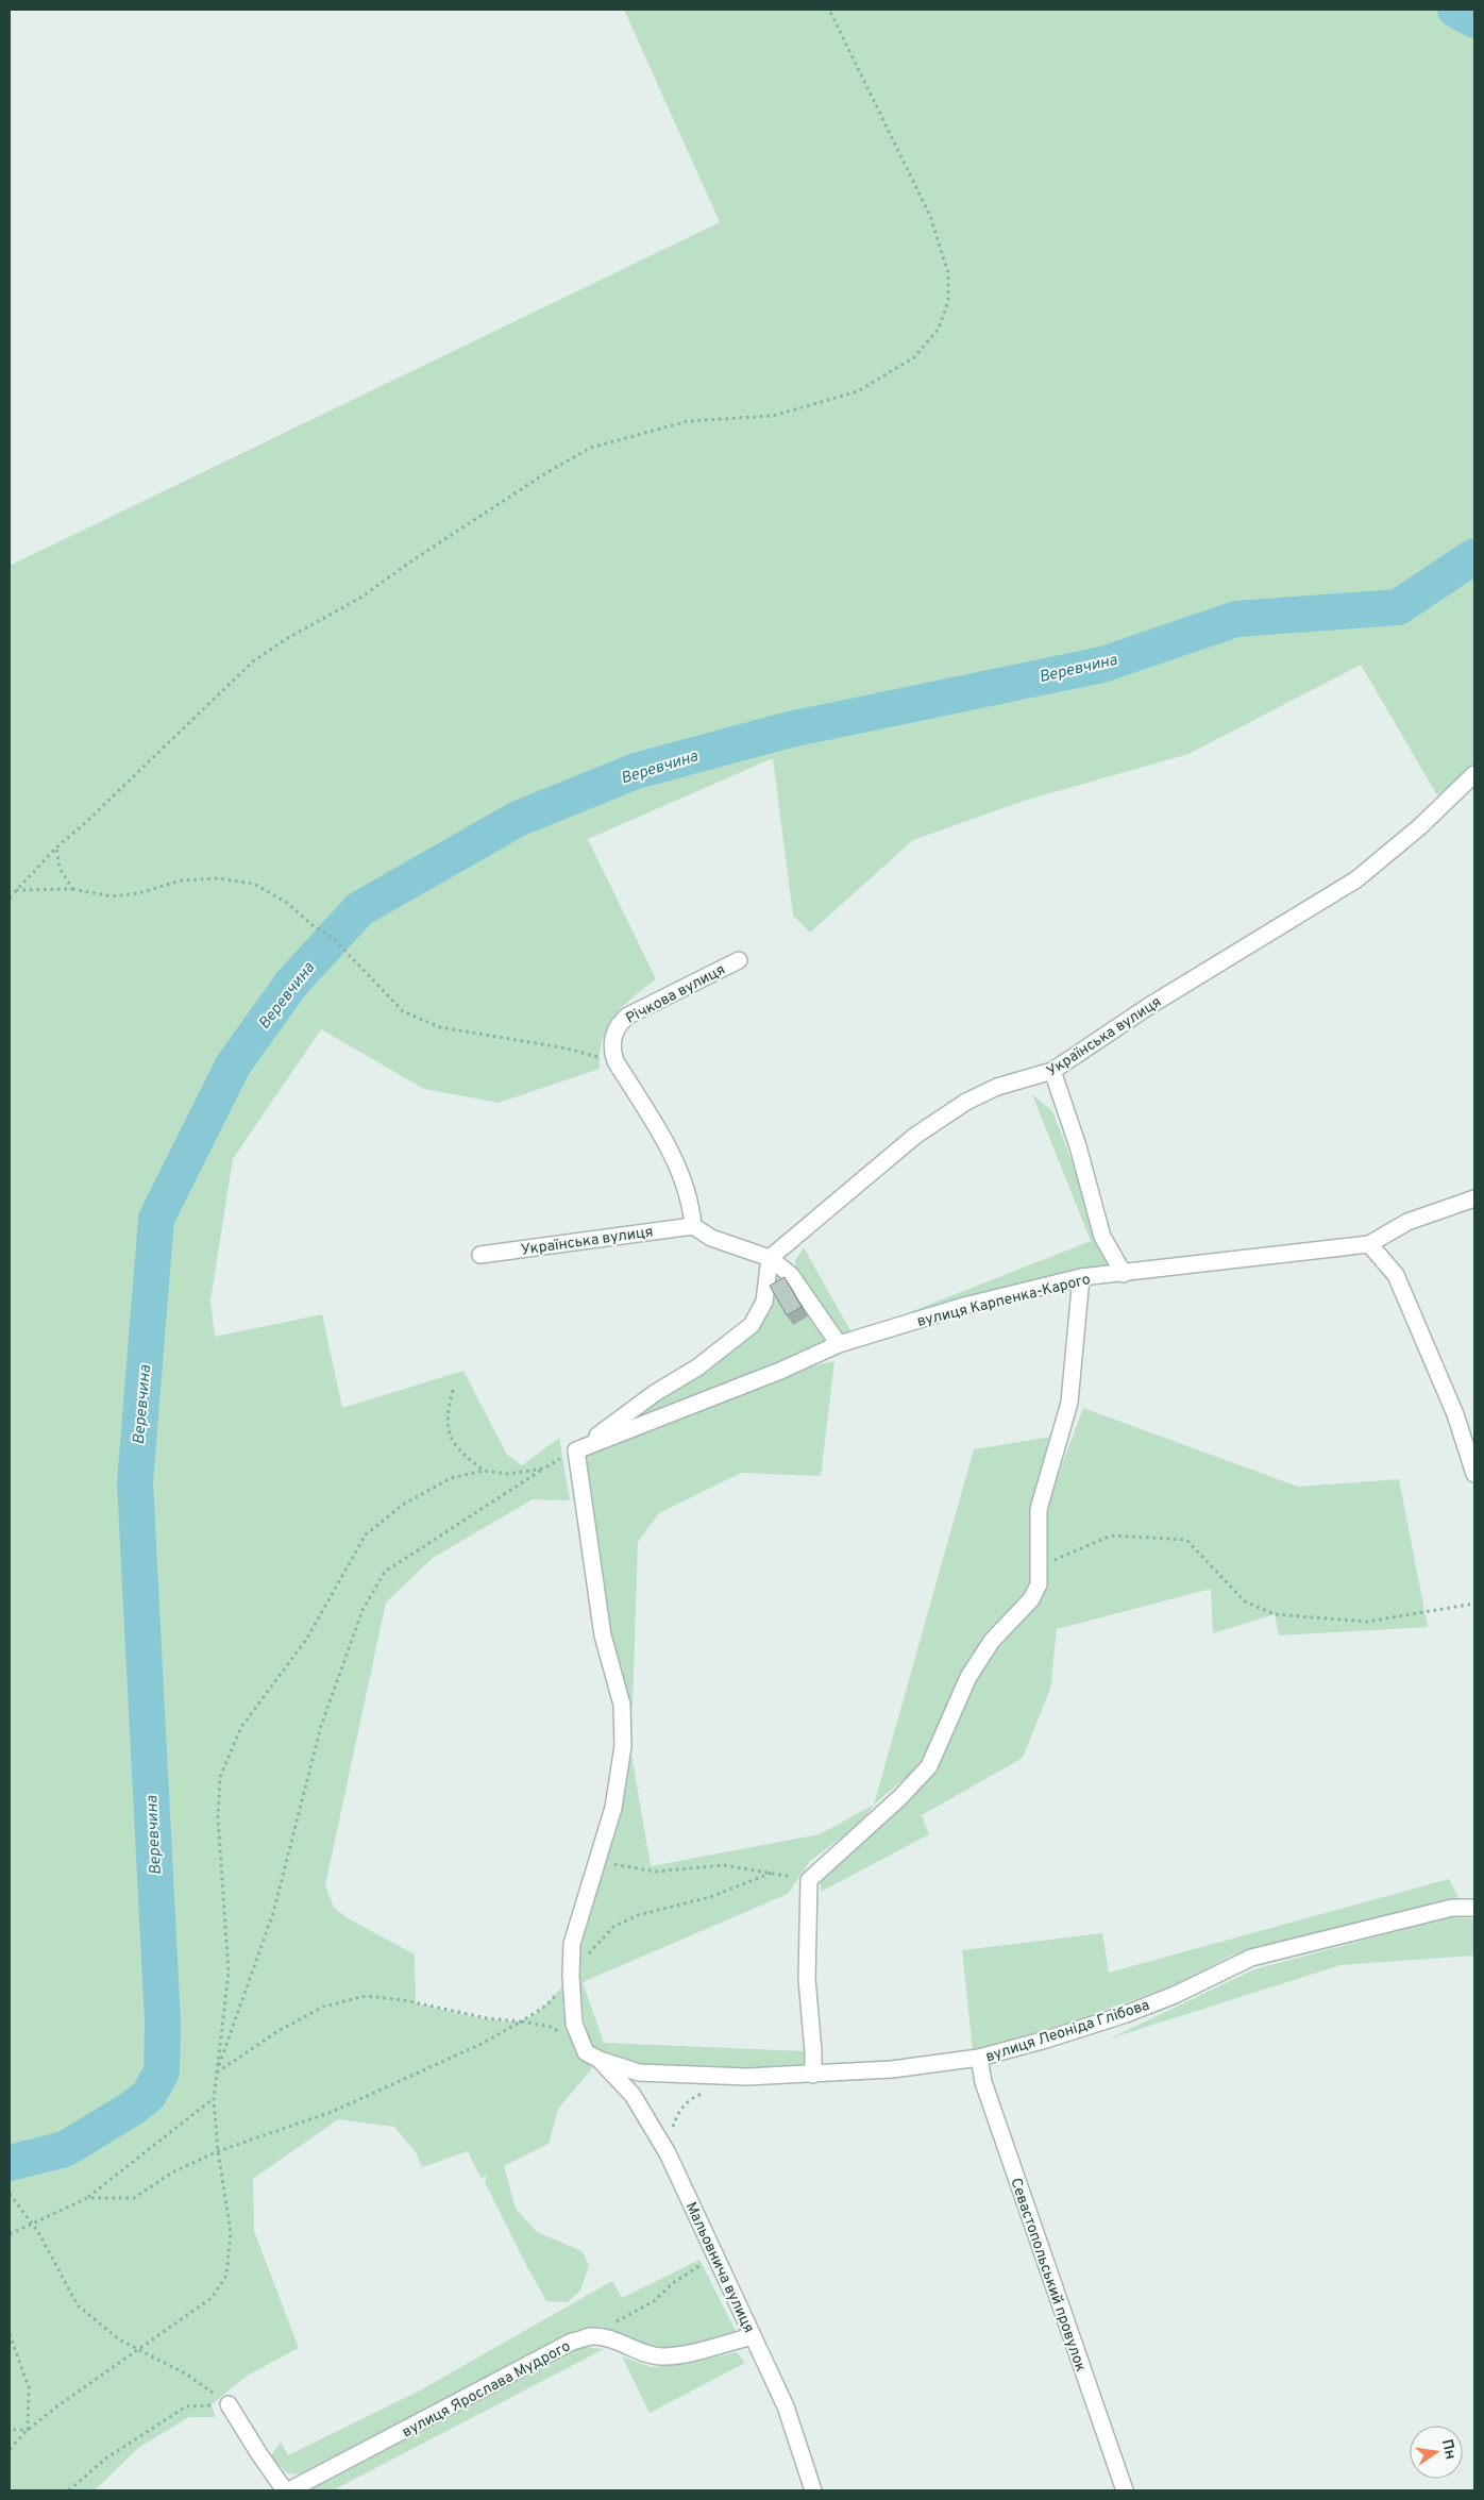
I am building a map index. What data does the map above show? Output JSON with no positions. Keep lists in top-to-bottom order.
{
  "streets": {
    "street": [
      "Річкова вулиця",
      "Українська вулиця",
      "вулиця Карпенка-Карого",
      "вулиця Леоніда Глібова",
      "Мальовнича вулиця",
      "Севастопольський провулок",
      "вулиця Ярослава Мудрого"
    ]
  },
  "crossings": [
    ["вулиця Леоніда Глібова", "Мальовнича вулиця"],
    ["вулиця Леоніда Глібова", "Севастопольський провулок"],
    ["Мальовнича вулиця", "вулиця Ярослава Мудрого"]
  ],
  "water": ["Веревчина"],
  "north": "right"
}
